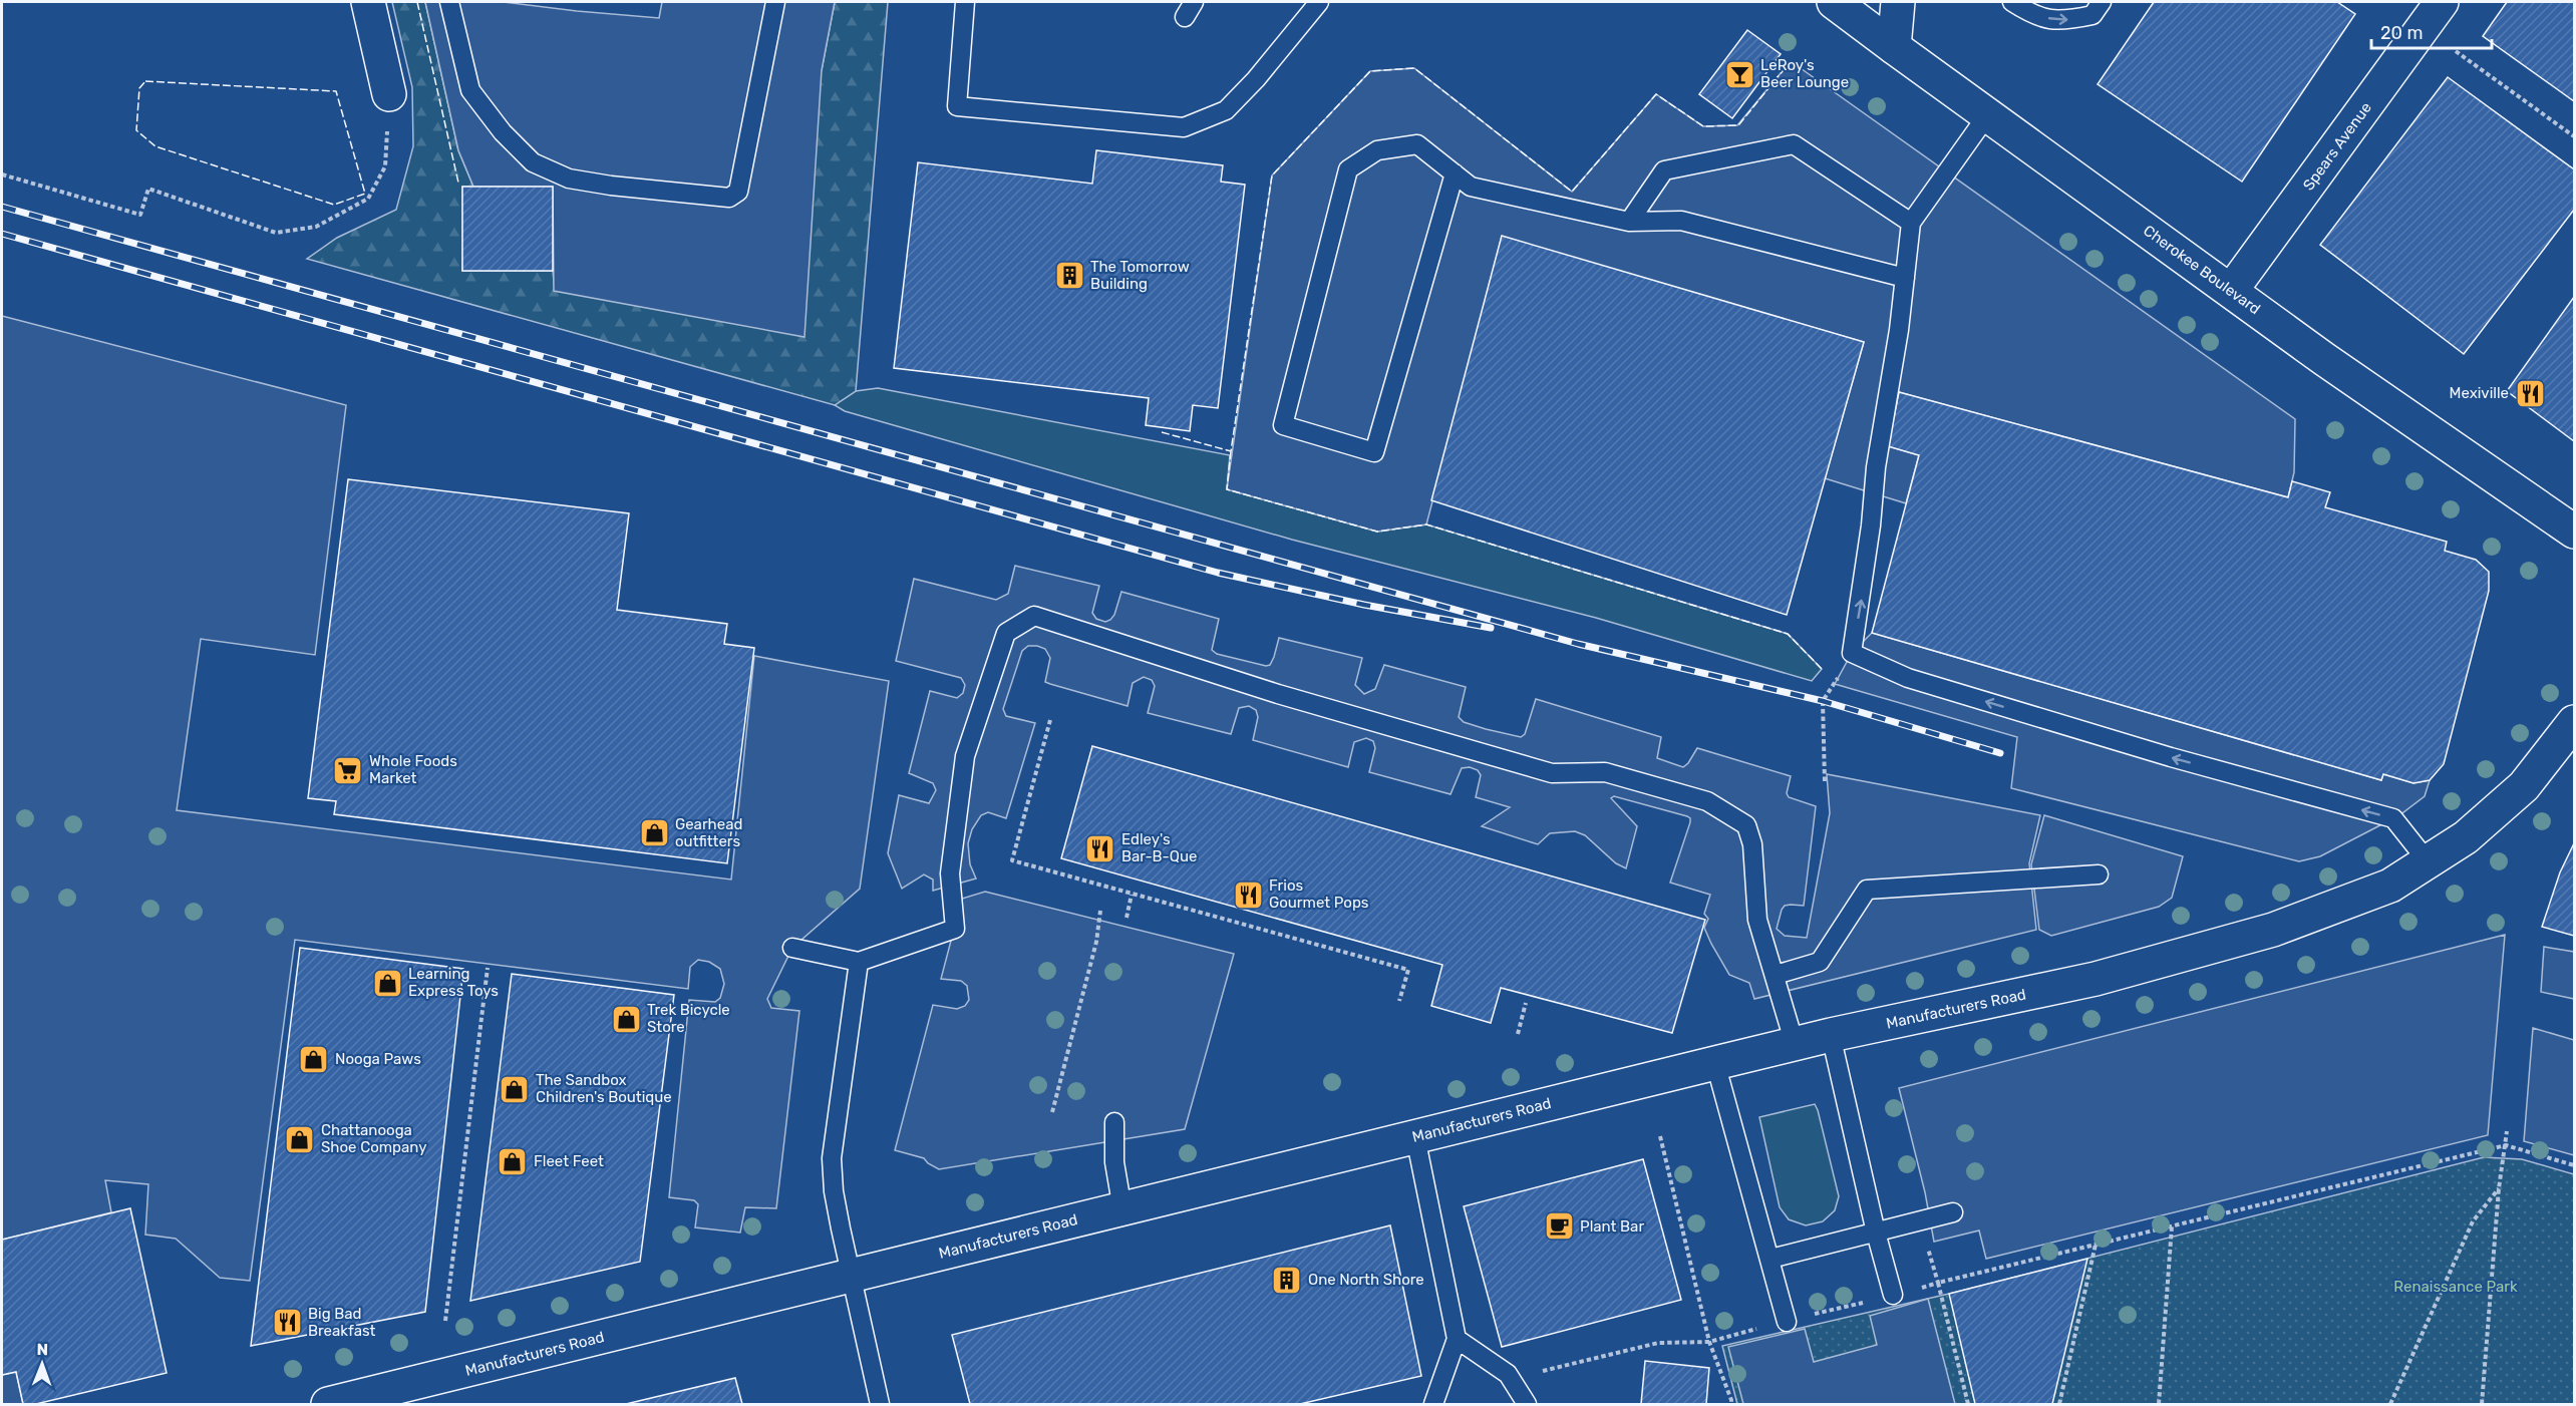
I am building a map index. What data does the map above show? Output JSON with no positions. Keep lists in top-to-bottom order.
{
  "streets": {
    "main road": ["Spears Avenue", "Cherokee Boulevard", "Manufacturers Road"]
  },
  "crossings": [
    ["Spears Avenue", "Cherokee Boulevard"]
  ],
  "parks": ["Renaissance Park"],
  "places": {
    "bar": ["LeRoy's Beer Lounge"],
    "building": ["The Tomorrow Building", "One North Shore"],
    "restaurant": [
      "Mexiville",
      "Edley's Bar-B-Que",
      "Frios Gourmet Pops",
      "Big Bad Breakfast"
    ],
    "supermarket": ["Whole Foods Market"],
    "shop": [
      "Gearhead outfitters",
      "Learning Express Toys",
      "Trek Bicycle Store",
      "Nooga Paws",
      "The Sandbox Children's Boutique",
      "Chattanooga Shoe Company",
      "Fleet Feet"
    ],
    "cafe": ["Plant Bar"]
  },
  "scale_bar": "20 m",
  "north": "top"
}
